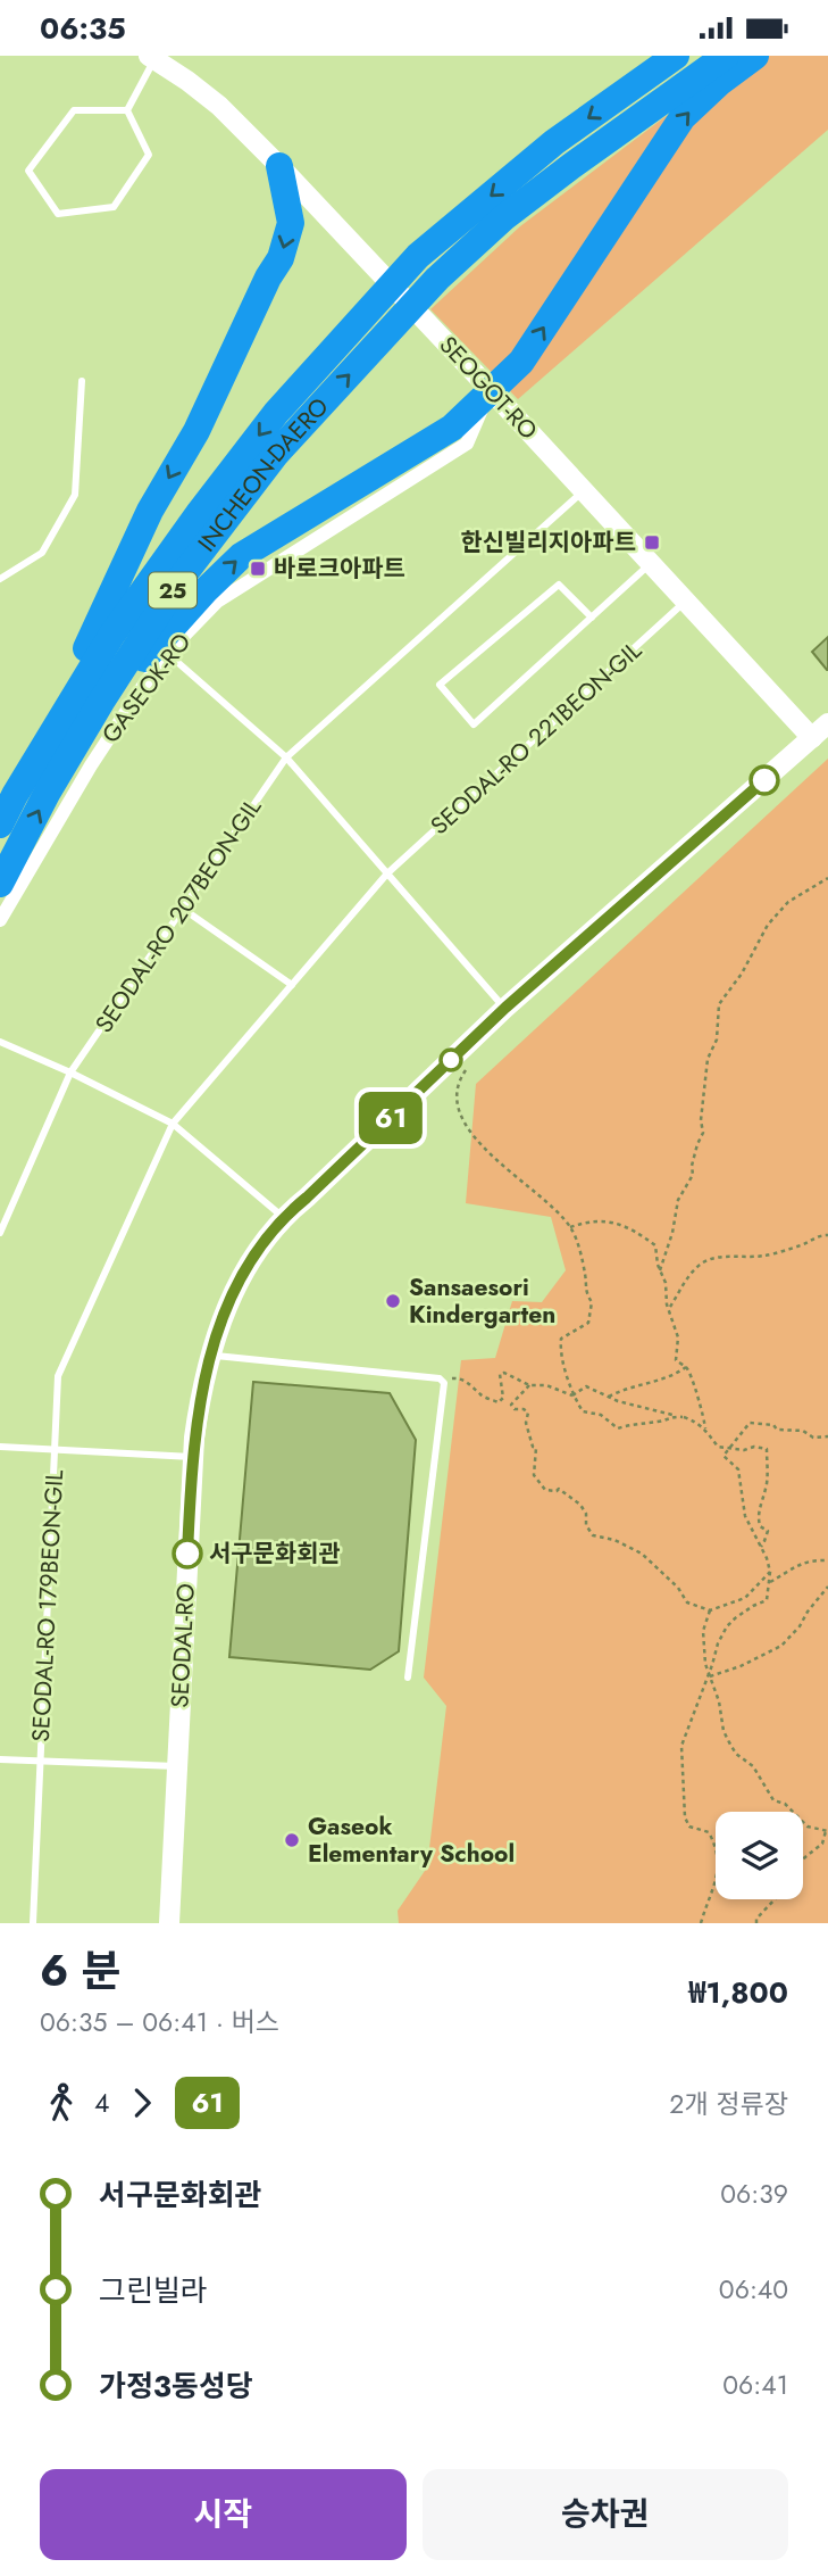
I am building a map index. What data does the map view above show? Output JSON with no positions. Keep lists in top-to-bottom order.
{
  "streets": {
    "highway": ["INCHEON-DAERO", "25"],
    "street": ["SEOGOT-RO", "GASEOK-RO", "SEODAL-RO"],
    "lane": ["SEODAL-RO 221BEON-GIL", "SEODAL-RO 207BEON-GIL", "SEODAL-RO 179BEON-GIL"]
  },
  "crossings": [
    ["SEOGOT-RO", "GASEOK-RO"],
    ["SEOGOT-RO", "SEODAL-RO 221BEON-GIL"],
    ["SEOGOT-RO", "SEODAL-RO"],
    ["SEODAL-RO 179BEON-GIL", "SEODAL-RO"]
  ],
  "places": {
    "transit": ["한신빌리지아파트", "바로크아파트"],
    "other": ["Sansaesori Kindergarten", "서구문화회관", "Gaseok Elementary School"]
  },
  "lines": ["bus line 61"],
  "page": {
    "status": "06:35",
    "on_map": "61",
    "heading": ["6 분", "06:35 – 06:41 · 버스", "₩1,800"],
    "legs": ["4", "61", "2개 정류장"],
    "list": [
      {
        "name": "서구문화회관",
        "value": "06:39"
      },
      {
        "name": "그린빌라",
        "value": "06:40"
      },
      {
        "name": "가정3동성당",
        "value": "06:41"
      }
    ],
    "buttons": ["시작", "승차권"]
  }
}
